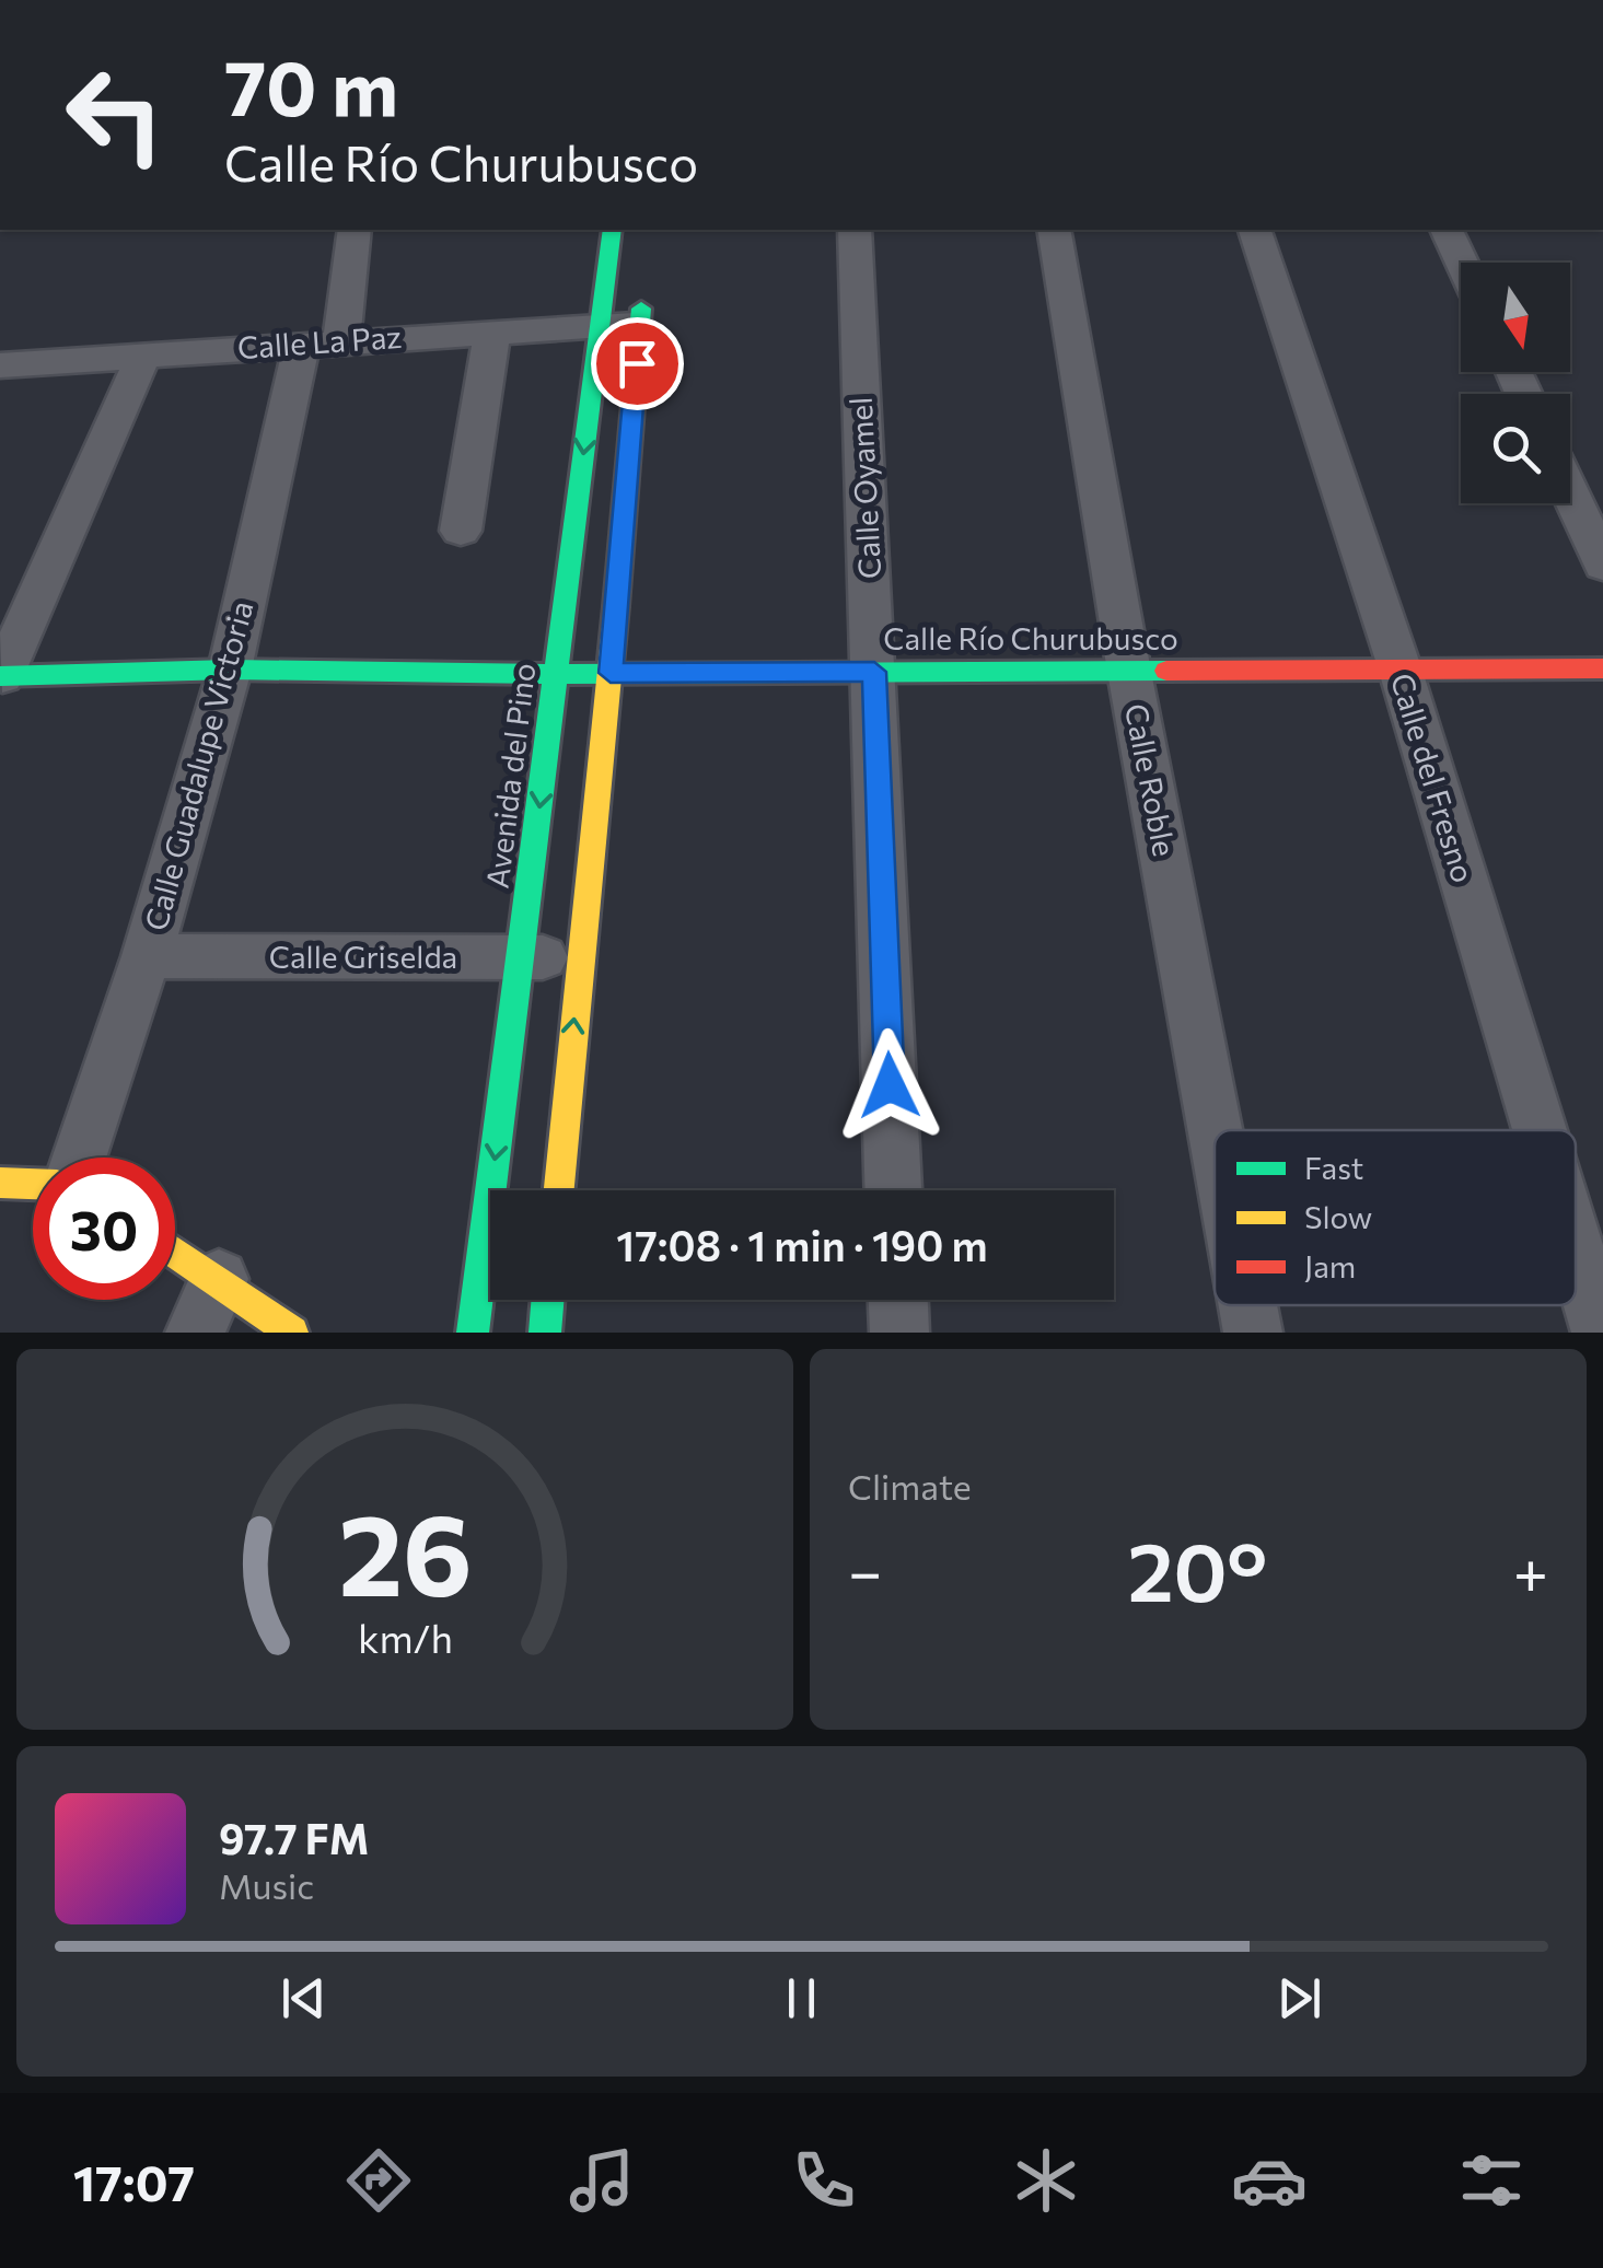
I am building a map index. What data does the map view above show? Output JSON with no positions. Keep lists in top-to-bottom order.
{
  "streets": {
    "main road": ["Calle Río Churubusco", "Avenida del Pino"],
    "street": [
      "Calle La Paz",
      "Calle Oyamel",
      "Calle Guadalupe Victoria",
      "Calle del Fresno",
      "Calle Roble",
      "Calle Griselda"
    ]
  },
  "crossings": [
    ["Calle La Paz", "Calle Guadalupe Victoria"],
    ["Calle La Paz", "Avenida del Pino"],
    ["Calle Oyamel", "Calle Río Churubusco"],
    ["Calle Río Churubusco", "Calle Guadalupe Victoria"],
    ["Calle Río Churubusco", "Avenida del Pino"],
    ["Calle Río Churubusco", "Calle del Fresno"],
    ["Calle Río Churubusco", "Calle Roble"],
    ["Calle Guadalupe Victoria", "Calle Griselda"],
    ["Avenida del Pino", "Calle Griselda"]
  ],
  "legend": ["Fast", "Slow", "Jam"],
  "north": "bottom",
  "page": {
    "turn": ["70 m", "Calle Río Churubusco"],
    "limit": "30",
    "trip": "17:08 · 1 min · 190 m",
    "tile": "Climate",
    "heat": ["−", "20°", "+"],
    "song": ["97.7 FM", "Music"],
    "tabs": "17:07",
    "gauge": ["26", "km/h"]
  }
}
